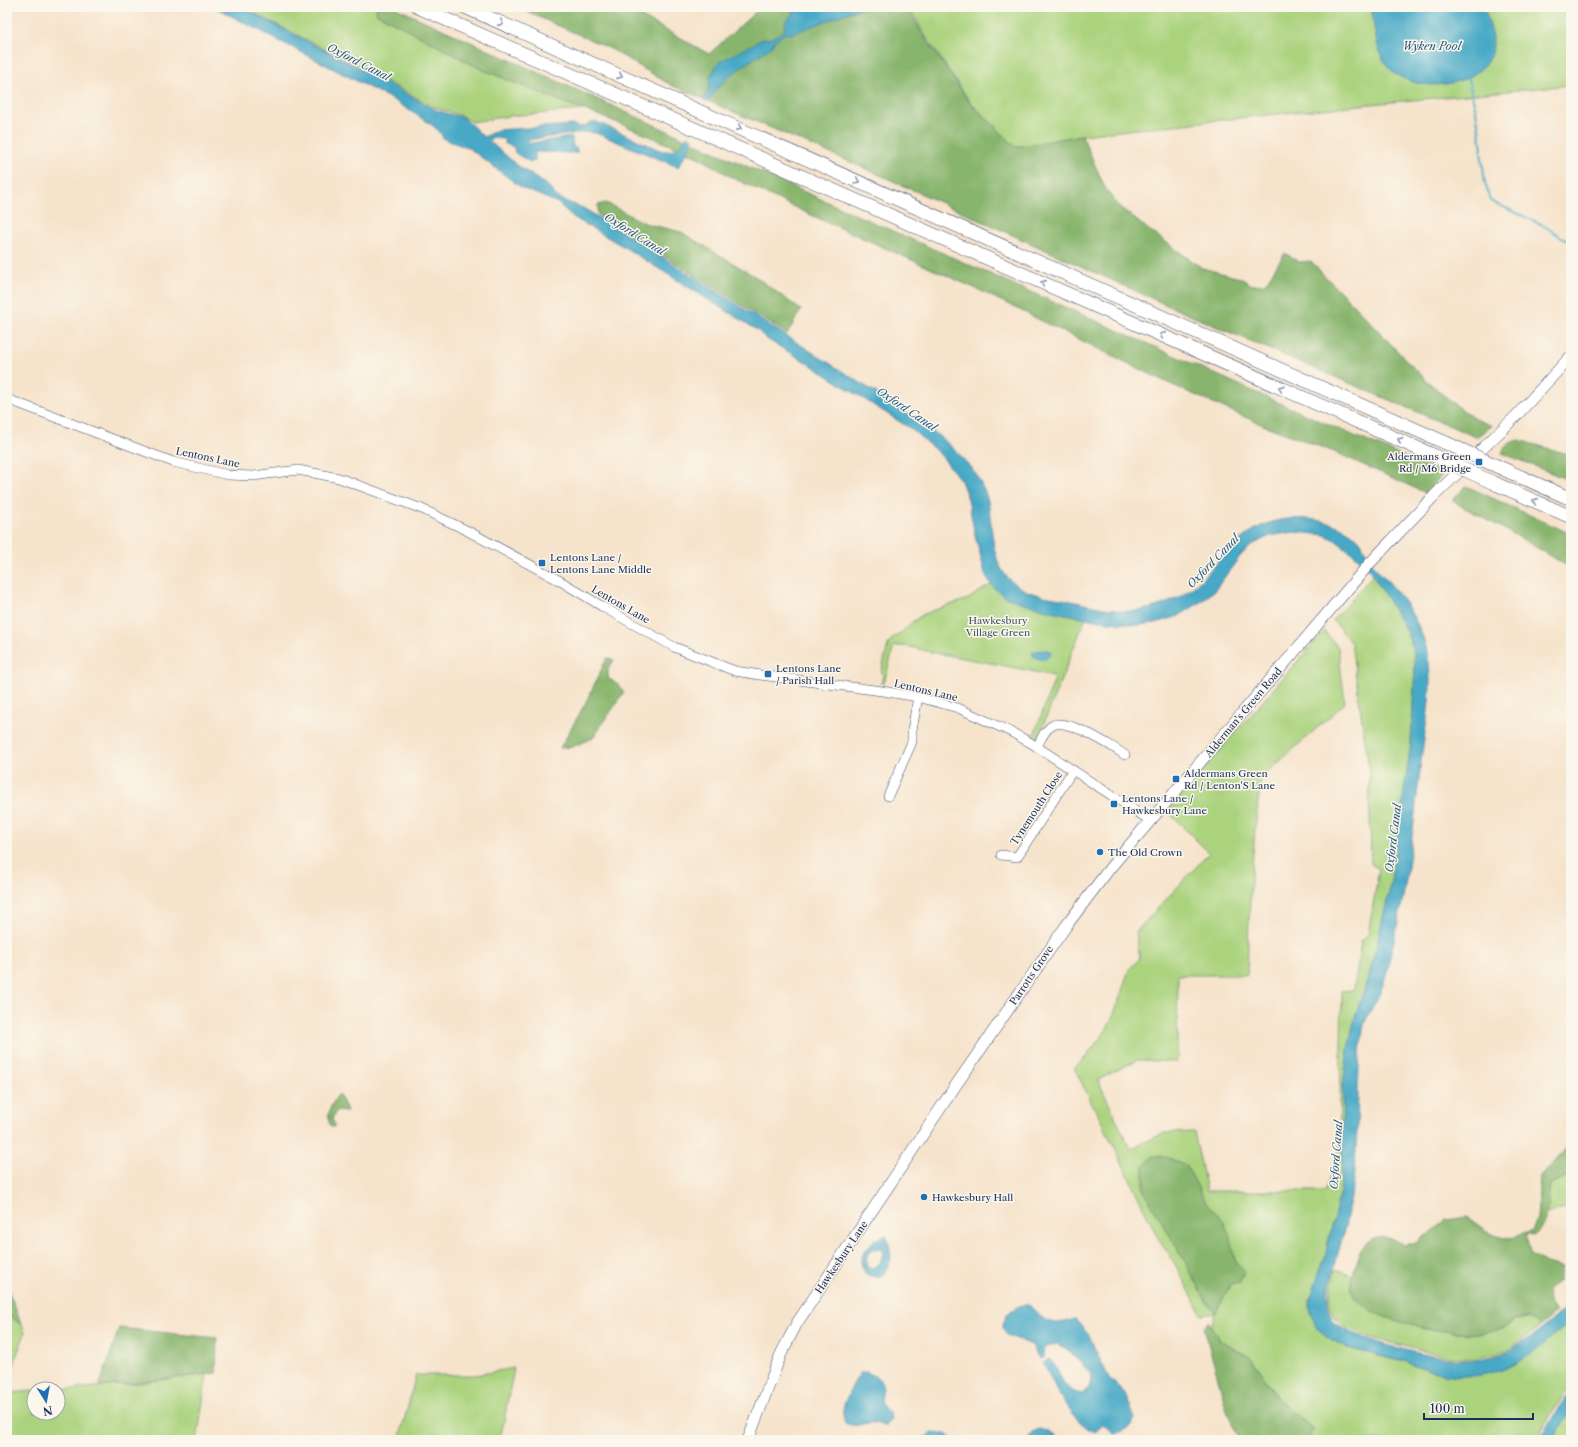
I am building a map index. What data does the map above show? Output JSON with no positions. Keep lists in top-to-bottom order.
{
  "streets": {
    "main road": ["Alderman's Green Road", "Parrotts Grove", "Hawkesbury Lane"],
    "street": ["Lentons Lane", "Tynemouth Close"]
  },
  "crossings": [
    ["Lentons Lane", "Alderman's Green Road"],
    ["Lentons Lane", "Tynemouth Close"],
    ["Alderman's Green Road", "Parrotts Grove"],
    ["Parrotts Grove", "Hawkesbury Lane"]
  ],
  "water": ["Wyken Pool", "Oxford Canal"],
  "parks": ["Hawkesbury Village Green"],
  "places": {
    "transit": [
      "Aldermans Green Rd / M6 Bridge",
      "Lentons Lane / Lentons Lane Middle",
      "Lentons Lane / Parish Hall",
      "Aldermans Green Rd / Lenton'S Lane",
      "Lentons Lane / Hawkesbury Lane"
    ],
    "other": ["The Old Crown", "Hawkesbury Hall"]
  },
  "scale_bar": "100 m",
  "north": "bottom"
}
